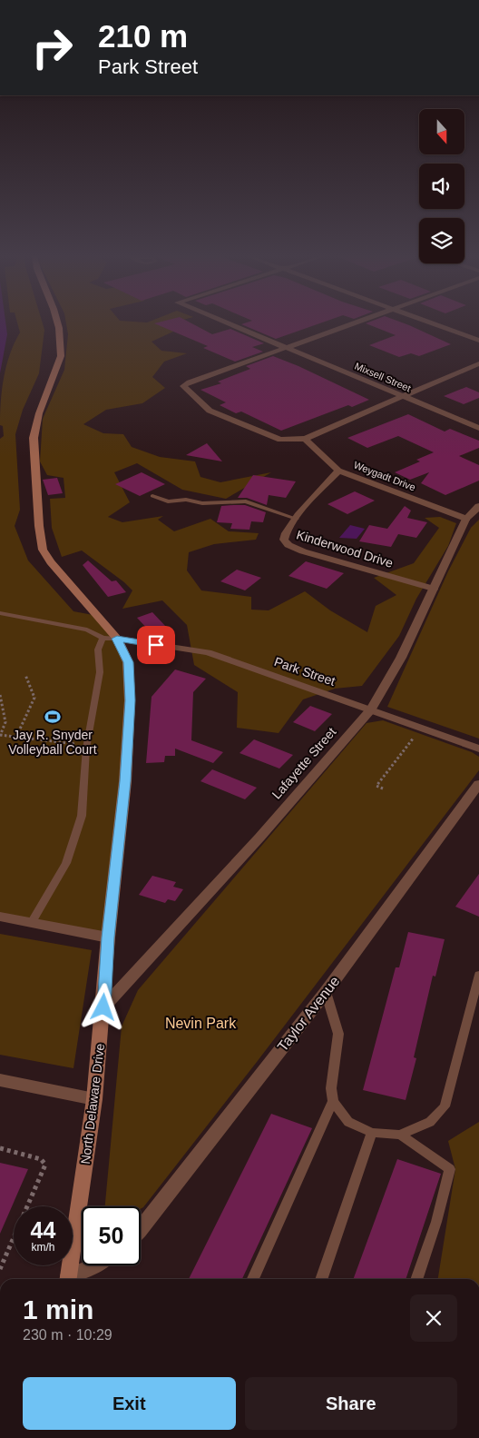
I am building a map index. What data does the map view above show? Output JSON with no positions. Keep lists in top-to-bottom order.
{
  "streets": {
    "main road": ["North Delaware Drive"],
    "street": [
      "Mixsell Street",
      "Weygadt Drive",
      "Kinderwood Drive",
      "Park Street",
      "Lafayette Street",
      "Taylor Avenue"
    ]
  },
  "crossings": [
    ["Weygadt Drive", "Kinderwood Drive"],
    ["Weygadt Drive", "Lafayette Street"],
    ["Kinderwood Drive", "Lafayette Street"],
    ["Park Street", "Lafayette Street"],
    ["Park Street", "North Delaware Drive"],
    ["Lafayette Street", "North Delaware Drive"]
  ],
  "parks": ["Nevin Park"],
  "places": {
    "sports": ["Jay R. Snyder Volleyball Court"]
  },
  "north": "bottom",
  "page": {
    "turn": ["210 m", "Park Street"],
    "speed": "44 km/h",
    "limit": "50",
    "heading": ["1 min", "230 m · 10:29"],
    "buttons": ["Exit", "Share"]
  }
}
